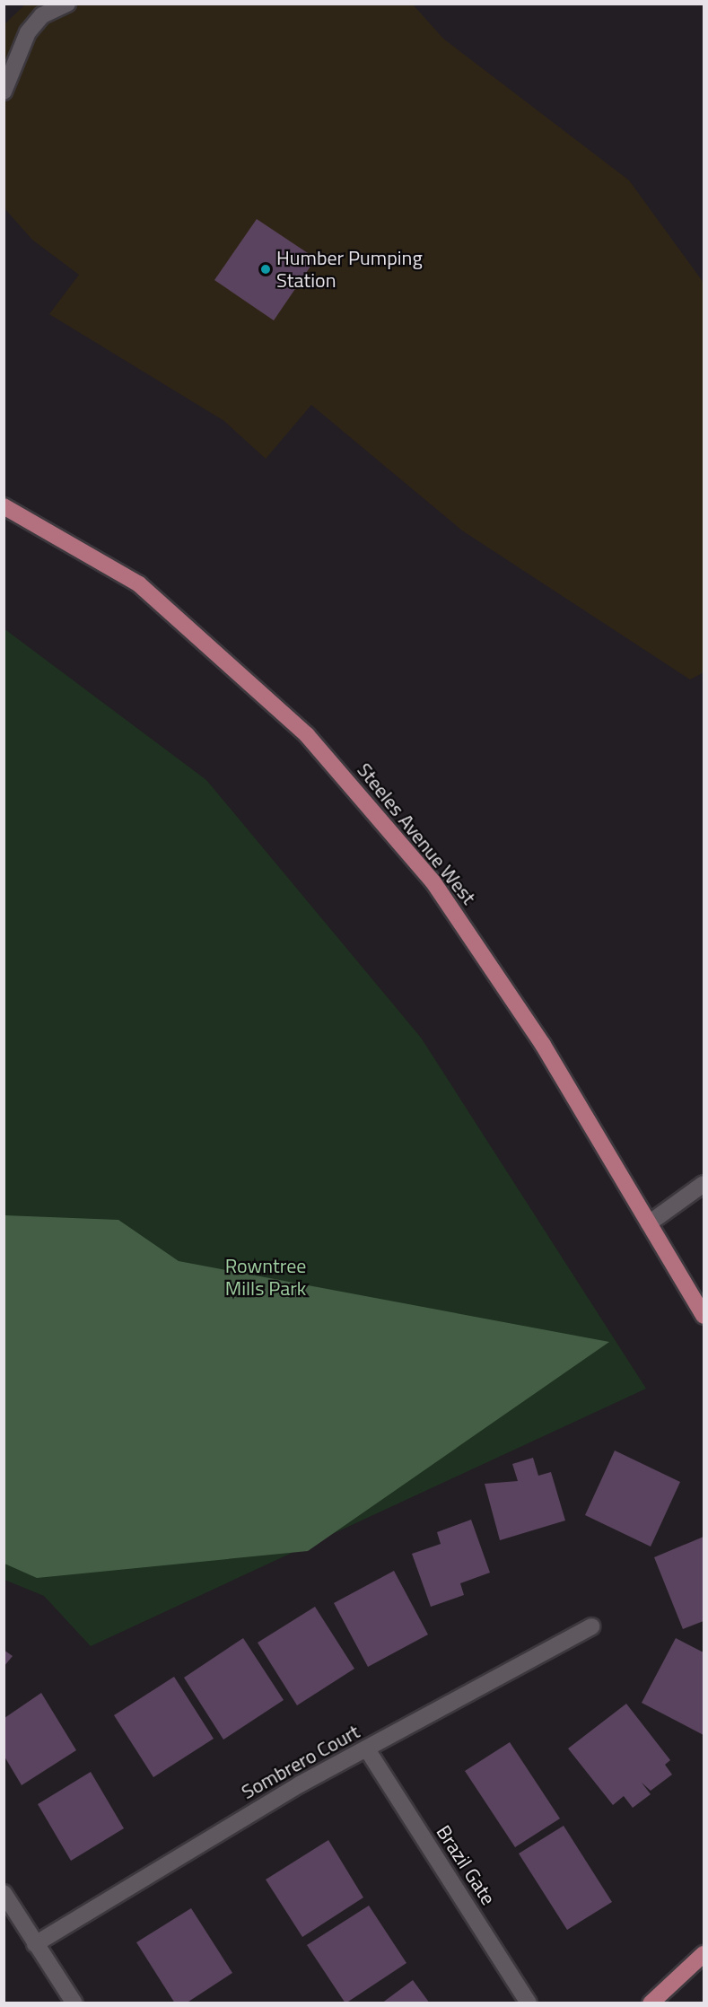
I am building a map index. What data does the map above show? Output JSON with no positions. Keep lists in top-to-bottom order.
{
  "streets": {
    "main road": ["Steeles Avenue West"],
    "street": ["Sombrero Court", "Brazil Gate"]
  },
  "crossings": [
    ["Sombrero Court", "Brazil Gate"]
  ],
  "parks": ["Rowntree Mills Park"],
  "places": ["Humber Pumping Station"]
}
